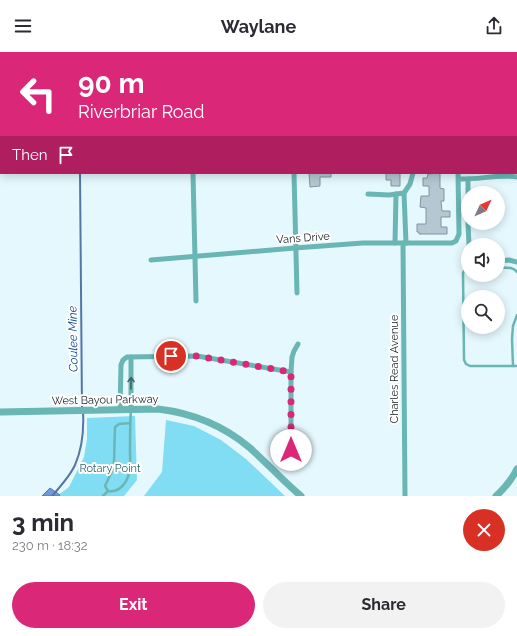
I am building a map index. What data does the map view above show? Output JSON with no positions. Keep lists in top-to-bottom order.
{
  "streets": {
    "street": ["Vans Drive", "Charles Read Avenue", "West Bayou Parkway"]
  },
  "crossings": [
    ["Vans Drive", "Charles Read Avenue"]
  ],
  "water": ["Coulee Mine"],
  "parks": ["Rotary Point"],
  "north": "top right",
  "page": {
    "header": "Waylane",
    "turn": ["90 m", "Riverbriar Road"],
    "then": "Then",
    "heading": ["3 min", "230 m · 18:32"],
    "buttons": ["Exit", "Share"]
  }
}
